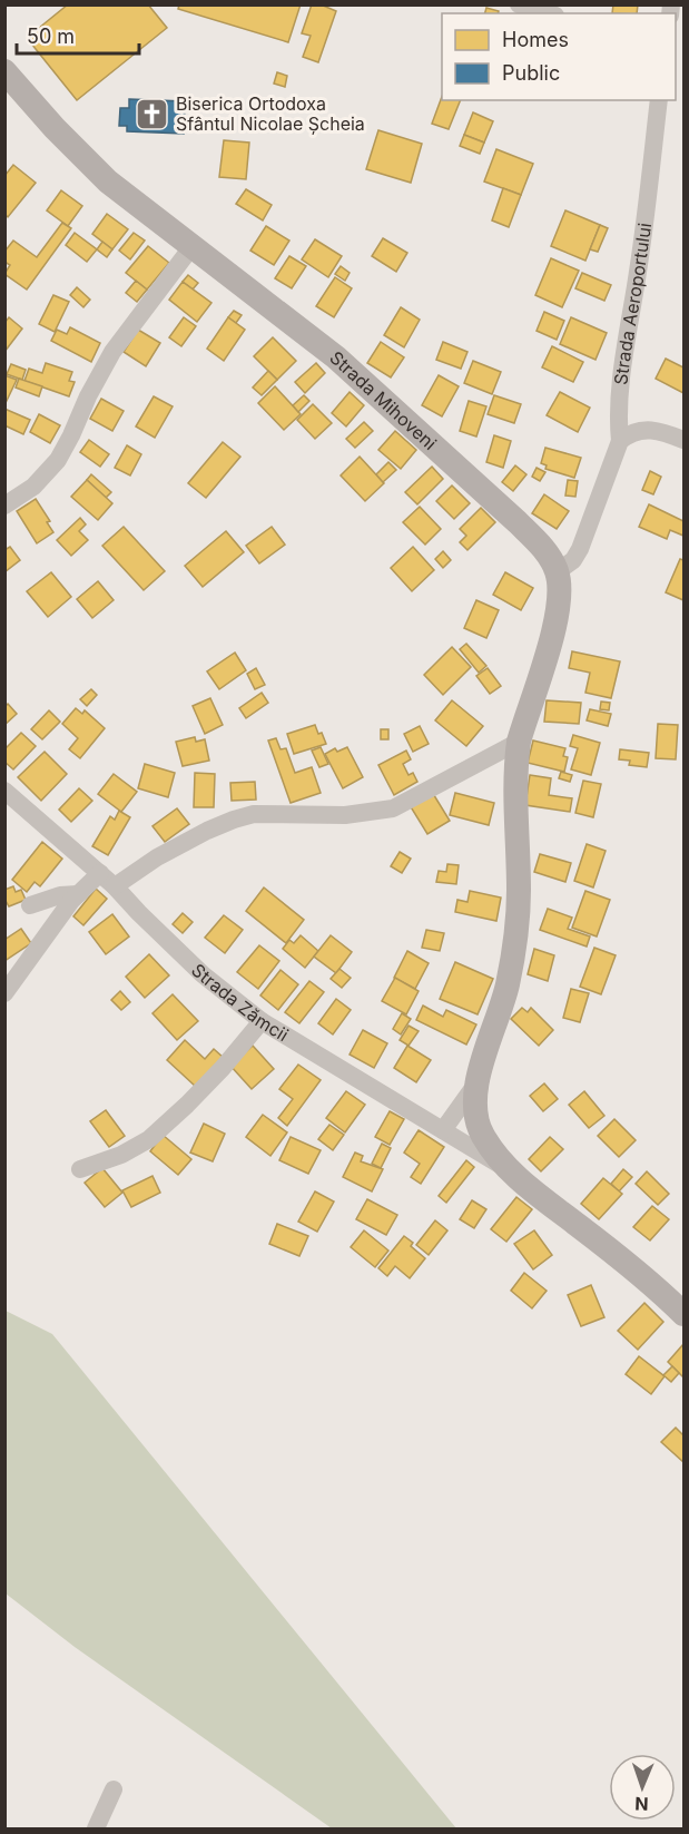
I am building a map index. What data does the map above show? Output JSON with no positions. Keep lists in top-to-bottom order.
{
  "streets": {
    "main road": ["Strada Mihoveni", "Strada Zămcii"],
    "street": ["Strada Aeroportului"]
  },
  "crossings": [
    ["Strada Mihoveni", "Strada Zămcii"]
  ],
  "places": {
    "church": ["Biserica Ortodoxa Sfântul Nicolae Șcheia"]
  },
  "legend": ["Homes", "Public"],
  "scale_bar": "50 m",
  "north": "bottom"
}
